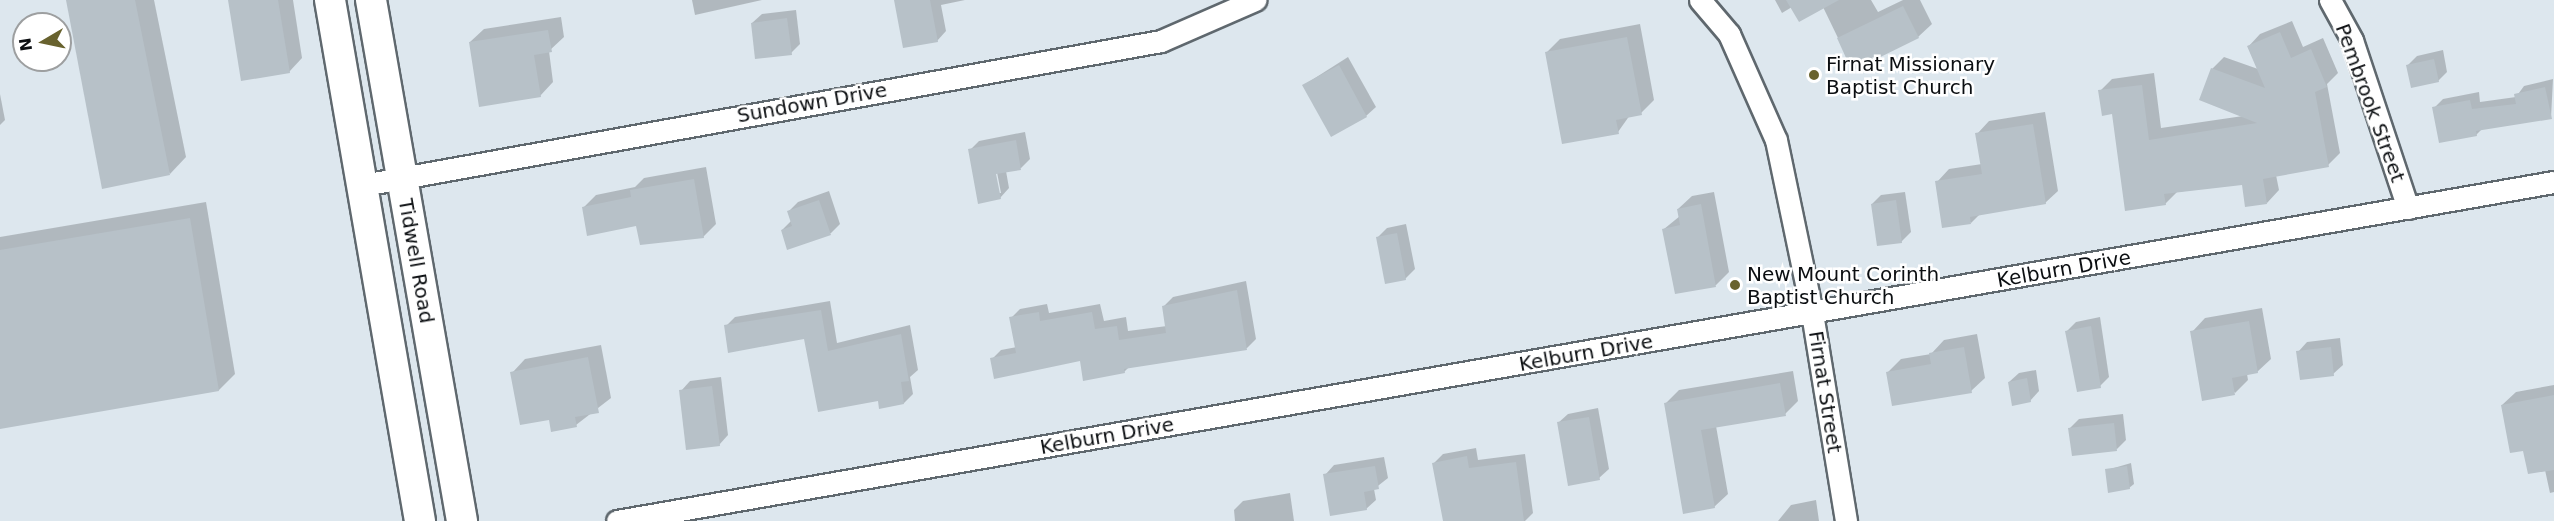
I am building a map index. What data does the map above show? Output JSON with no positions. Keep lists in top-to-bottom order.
{
  "streets": {
    "main road": ["Tidwell Road"],
    "street": [
      "Sundown Drive",
      "Pembrook Street",
      "Kelburn Drive",
      "Firnat Street"
    ]
  },
  "crossings": [
    ["Sundown Drive", "Tidwell Road"],
    ["Pembrook Street", "Kelburn Drive"],
    ["Kelburn Drive", "Firnat Street"]
  ],
  "places": ["Firnat Missionary Baptist Church", "New Mount Corinth Baptist Church"],
  "north": "left"
}
